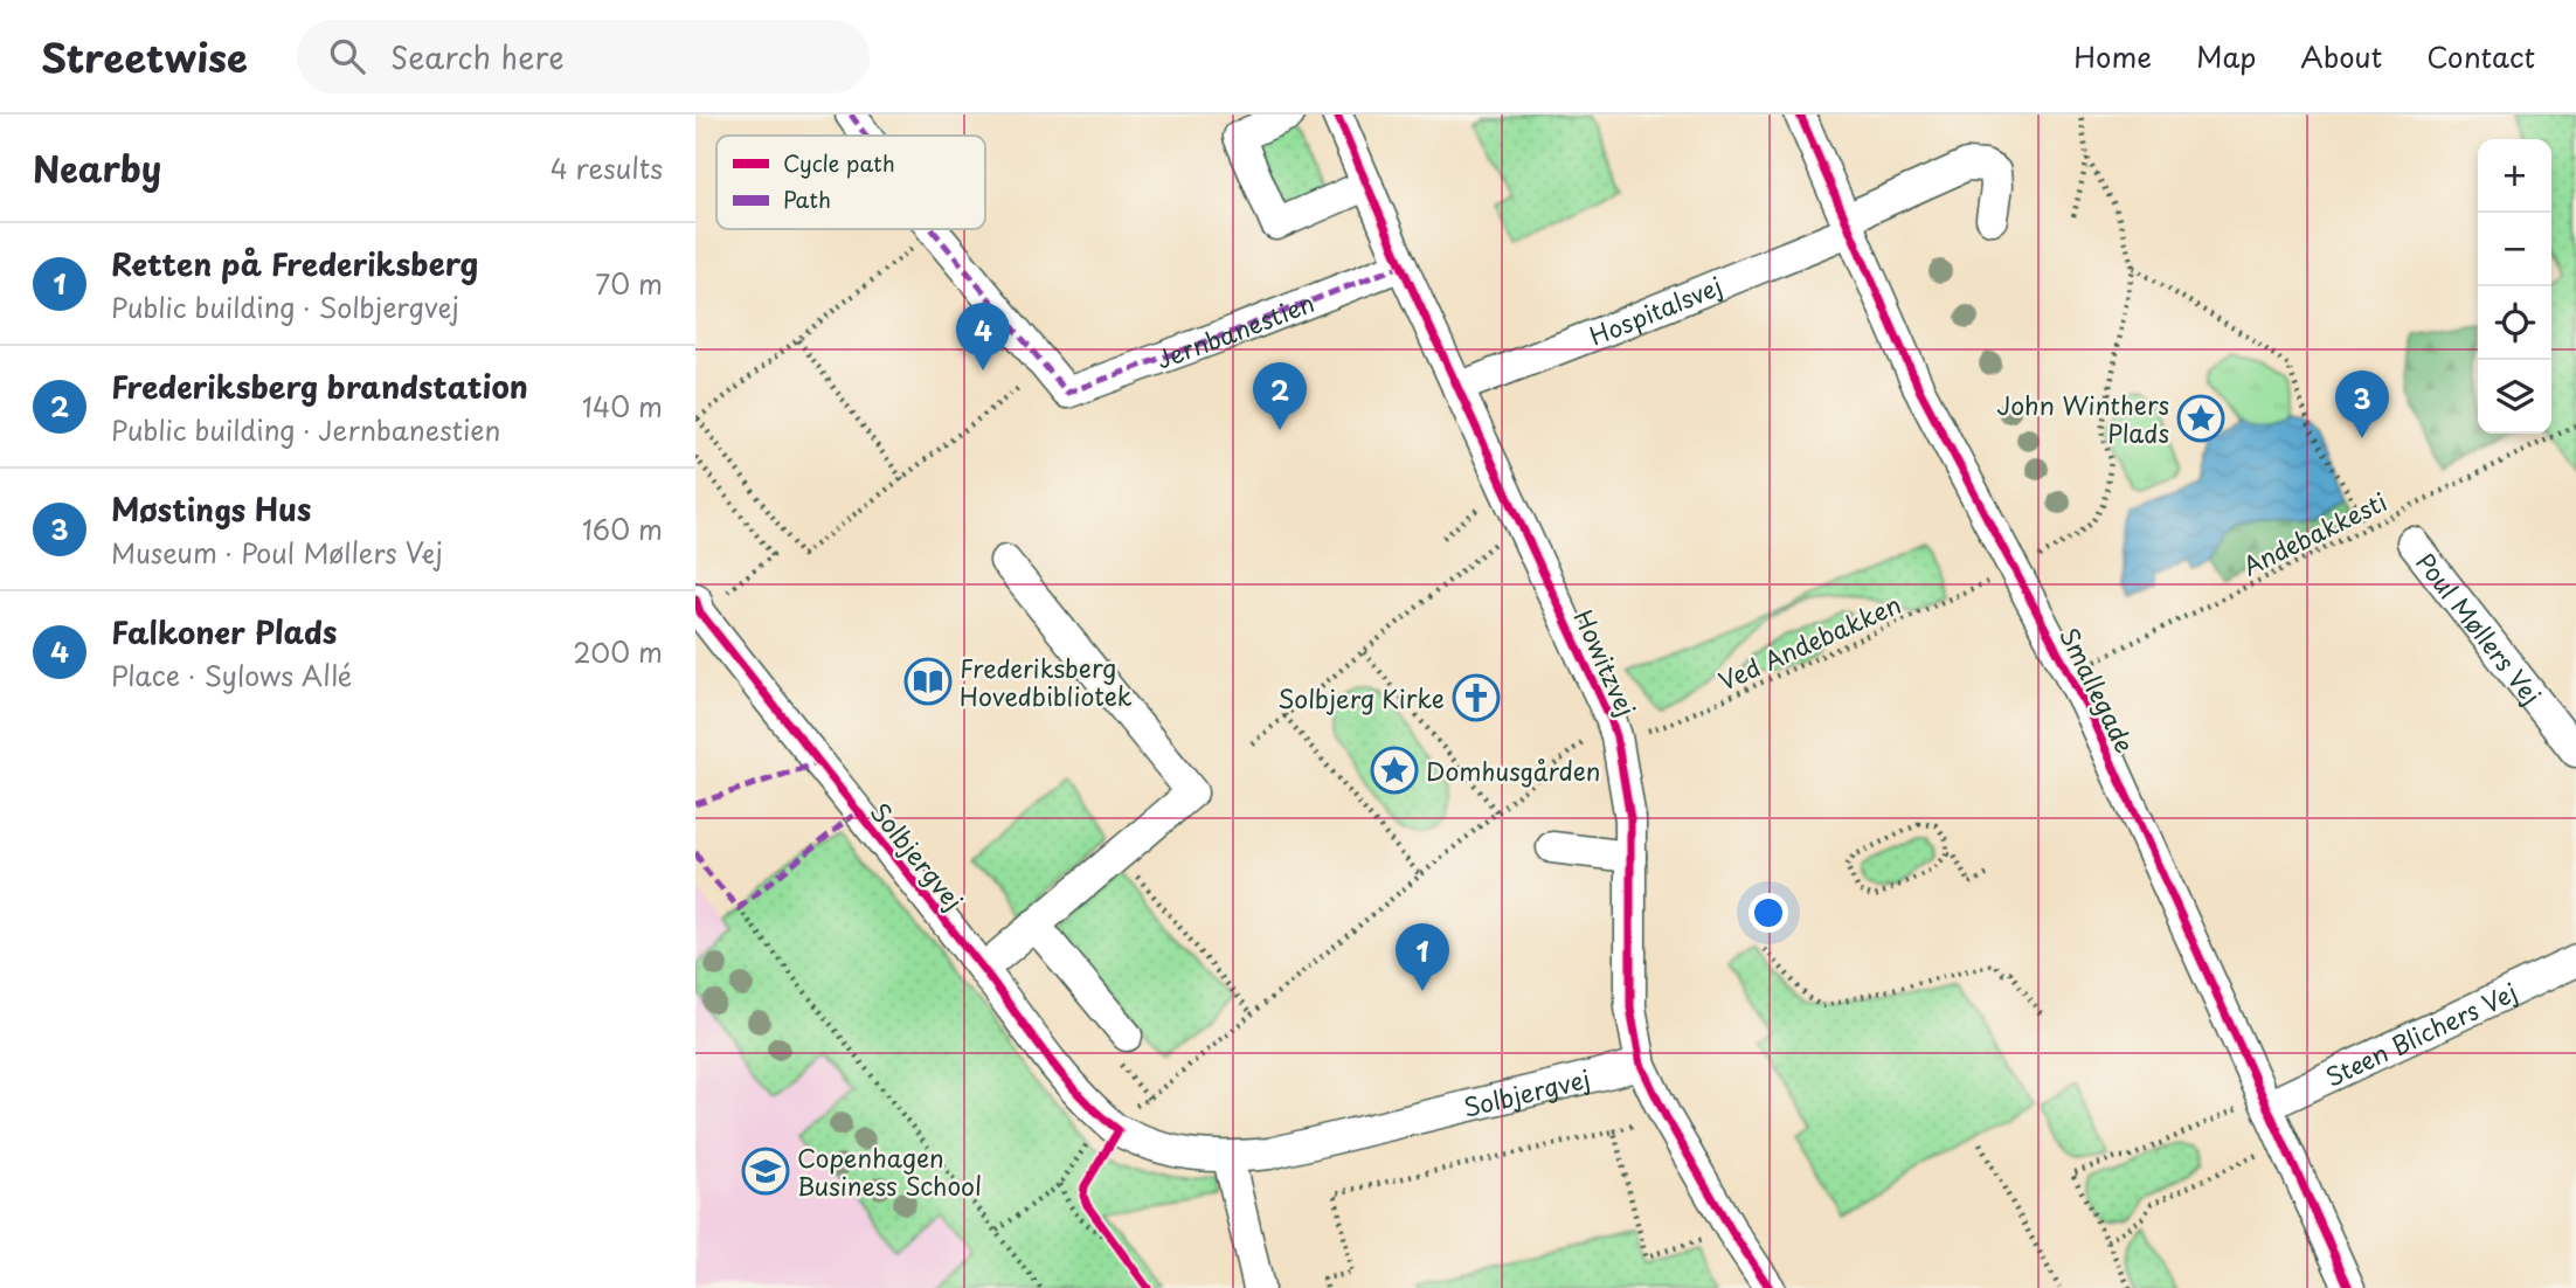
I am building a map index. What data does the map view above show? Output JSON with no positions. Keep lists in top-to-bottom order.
{
  "streets": {
    "street": [
      "Hospitalsvej",
      "Jernbanestien",
      "Poul Møllers Vej",
      "Howitzvej",
      "Smallegade",
      "Solbjergvej",
      "Steen Blichers Vej"
    ],
    "path": ["Andebakkesti", "Ved Andebakken"]
  },
  "crossings": [
    ["Hospitalsvej", "Howitzvej"],
    ["Hospitalsvej", "Smallegade"],
    ["Jernbanestien", "Howitzvej"],
    ["Andebakkesti", "Smallegade"],
    ["Ved Andebakken", "Howitzvej"],
    ["Ved Andebakken", "Smallegade"],
    ["Howitzvej", "Solbjergvej"],
    ["Smallegade", "Steen Blichers Vej"]
  ],
  "places": {
    "place": ["John Winthers Plads", "Domhusgården"],
    "library": ["Frederiksberg Hovedbibliotek"],
    "church": ["Solbjerg Kirke"],
    "school or university": ["Copenhagen Business School"]
  },
  "legend": ["Cycle path", "Path"],
  "page": {
    "header": "Streetwise",
    "search": "Search here",
    "nav": [
      "Home",
      "Map",
      "About",
      "Contact"
    ],
    "heading": ["Nearby", "4 results"],
    "map_buttons": ["+", "−"],
    "list": [
      {
        "mark": "1",
        "name": "Retten på Frederiksberg",
        "note": "Public building · Solbjergvej",
        "value": "70 m"
      },
      {
        "mark": "2",
        "name": "Frederiksberg brandstation",
        "note": "Public building · Jernbanestien",
        "value": "140 m"
      },
      {
        "mark": "3",
        "name": "Møstings Hus",
        "note": "Museum · Poul Møllers Vej",
        "value": "160 m"
      },
      {
        "mark": "4",
        "name": "Falkoner Plads",
        "note": "Place · Sylows Allé",
        "value": "200 m"
      }
    ],
    "pins": [
      "4",
      "2",
      "3",
      "1"
    ]
  }
}
